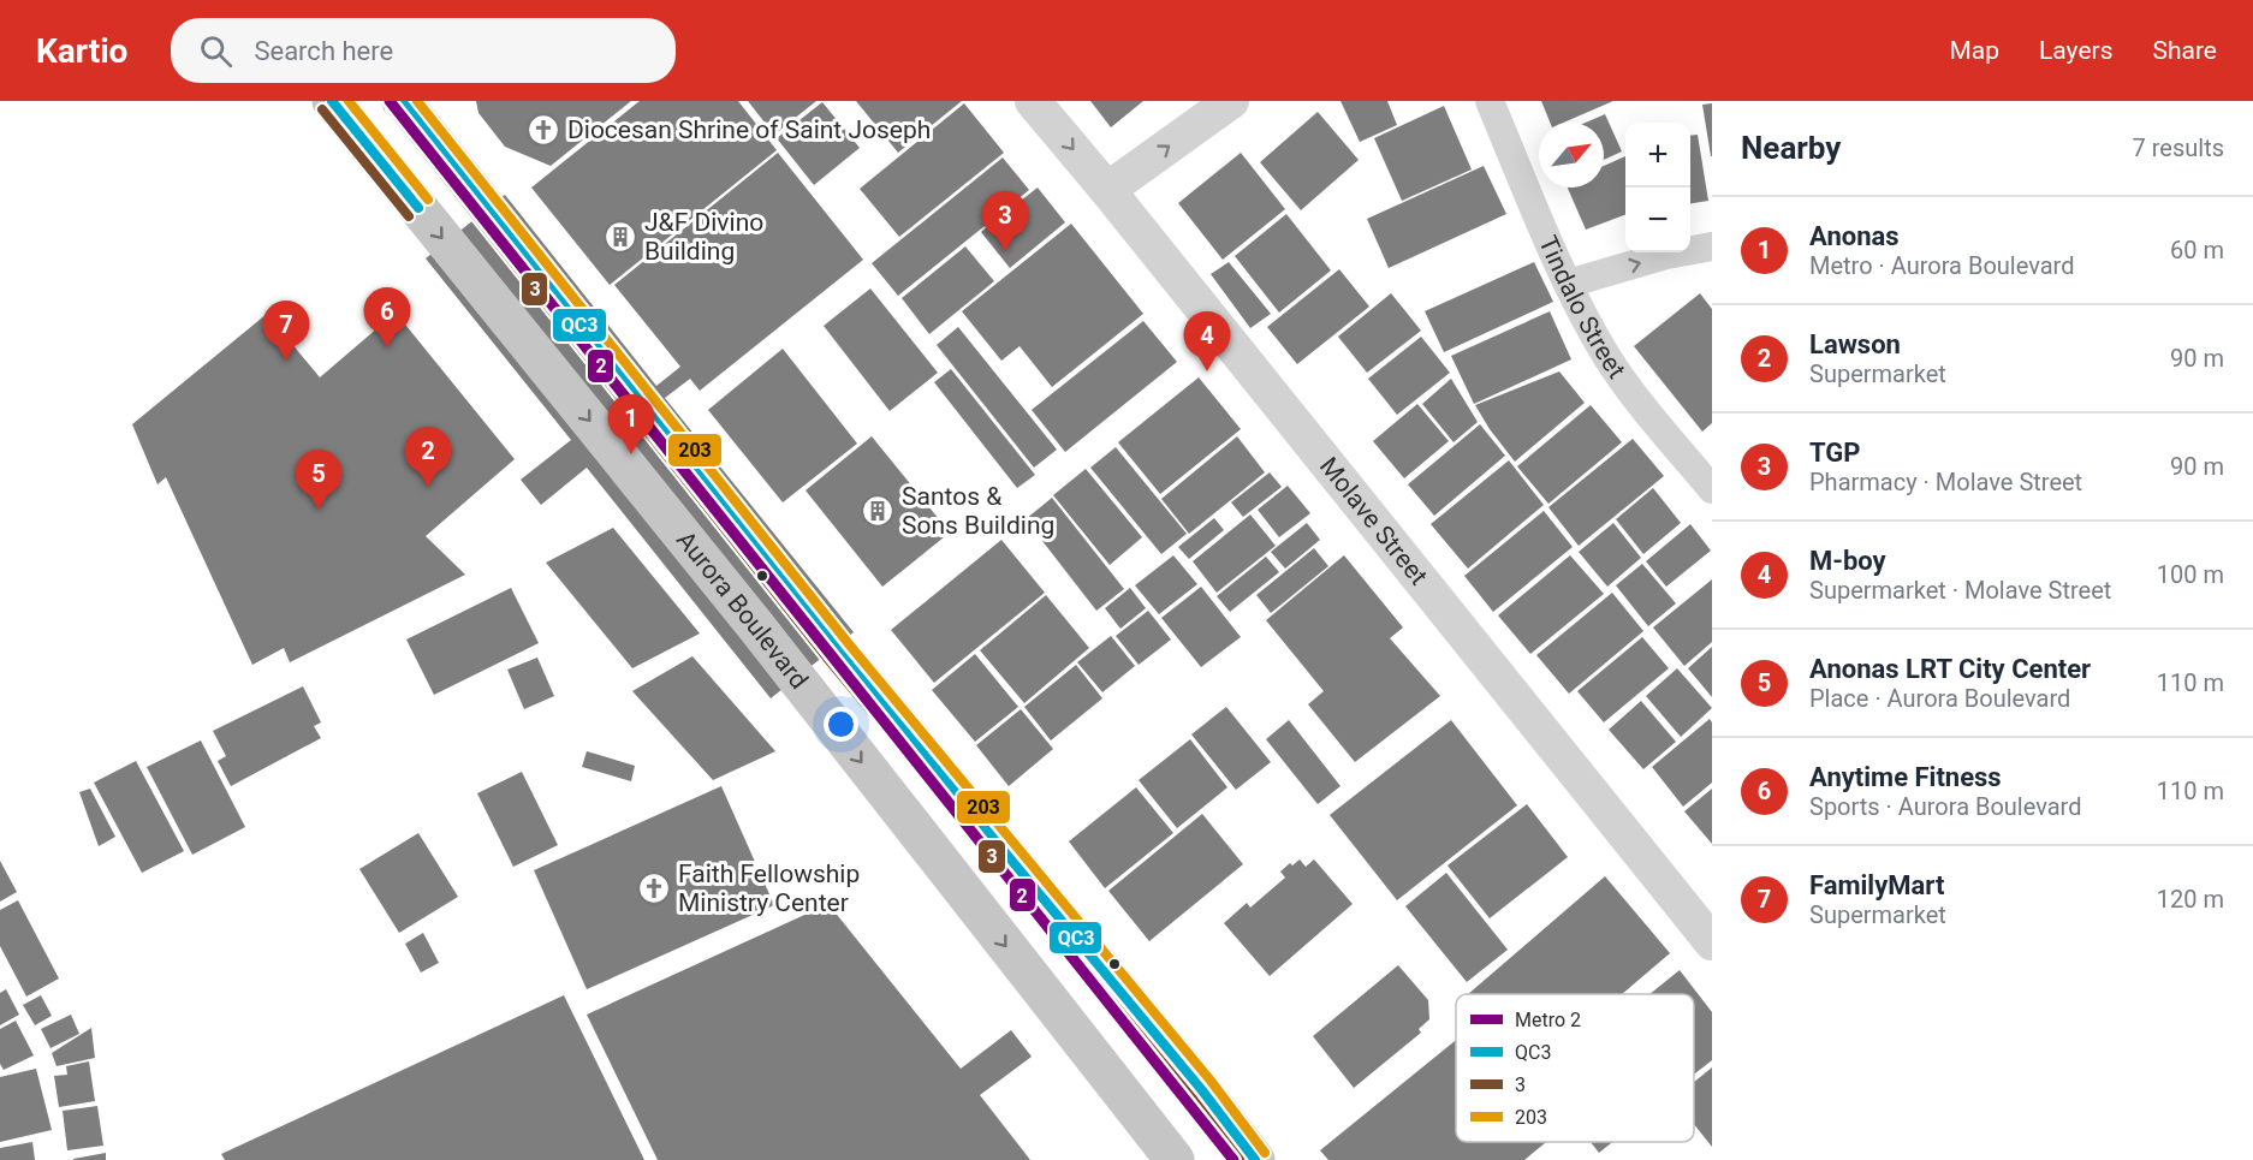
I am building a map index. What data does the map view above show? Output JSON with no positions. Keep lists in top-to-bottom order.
{
  "streets": {
    "main road": ["Aurora Boulevard"],
    "street": ["Tindalo Street", "Molave Street"]
  },
  "places": {
    "church": ["Diocesan Shrine of Saint Joseph", "Faith Fellowship Ministry Center"],
    "building": ["J&F Divino Building", "Santos & Sons Building"]
  },
  "lines": [
    "metro line 2",
    "transit line QC3",
    "transit line 203",
    "transit line 3"
  ],
  "legend": [
    "Metro 2",
    "QC3",
    "3",
    "203"
  ],
  "north": "top right",
  "page": {
    "header": "Kartio",
    "search": "Search here",
    "nav": ["Map", "Layers", "Share"],
    "heading": ["Nearby", "7 results"],
    "map_buttons": ["+", "−"],
    "pins": [
      "3",
      "6",
      "7",
      "4",
      "1",
      "2",
      "5"
    ],
    "list": [
      {
        "mark": "1",
        "name": "Anonas",
        "note": "Metro · Aurora Boulevard",
        "value": "60 m"
      },
      {
        "mark": "2",
        "name": "Lawson",
        "note": "Supermarket",
        "value": "90 m"
      },
      {
        "mark": "3",
        "name": "TGP",
        "note": "Pharmacy · Molave Street",
        "value": "90 m"
      },
      {
        "mark": "4",
        "name": "M-boy",
        "note": "Supermarket · Molave Street",
        "value": "100 m"
      },
      {
        "mark": "5",
        "name": "Anonas LRT City Center",
        "note": "Place · Aurora Boulevard",
        "value": "110 m"
      },
      {
        "mark": "6",
        "name": "Anytime Fitness",
        "note": "Sports · Aurora Boulevard",
        "value": "110 m"
      },
      {
        "mark": "7",
        "name": "FamilyMart",
        "note": "Supermarket",
        "value": "120 m"
      }
    ]
  }
}
